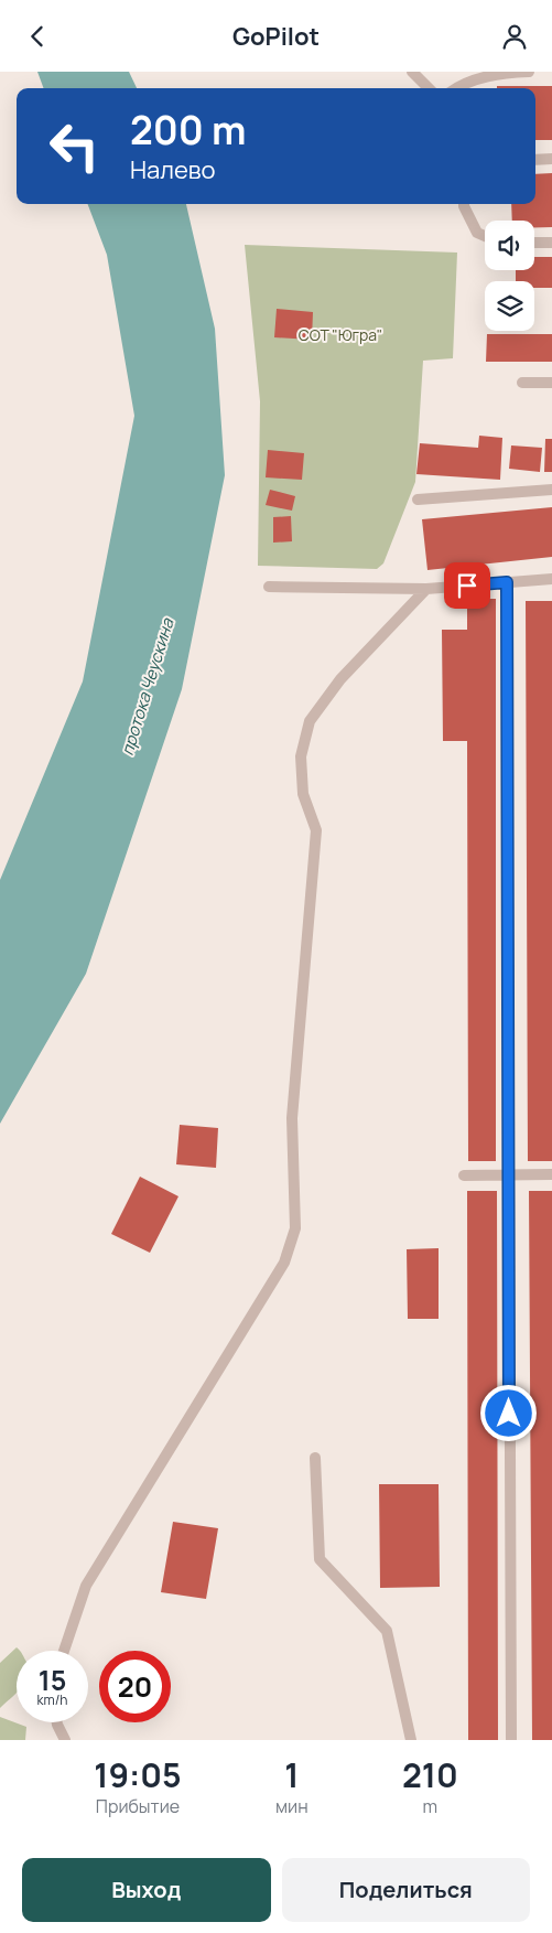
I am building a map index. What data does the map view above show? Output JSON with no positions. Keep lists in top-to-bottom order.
{
  "water": ["протока Чеускина"],
  "parks": ["СОТ \"Югра\""],
  "page": {
    "header": "GoPilot",
    "turn": ["200 m", "Налево"],
    "speed": "15 km/h",
    "limit": "20",
    "eta": [
      "19:05",
      "Прибытие",
      "1",
      "мин",
      "210",
      "m"
    ],
    "buttons": ["Выход", "Поделиться"]
  }
}
